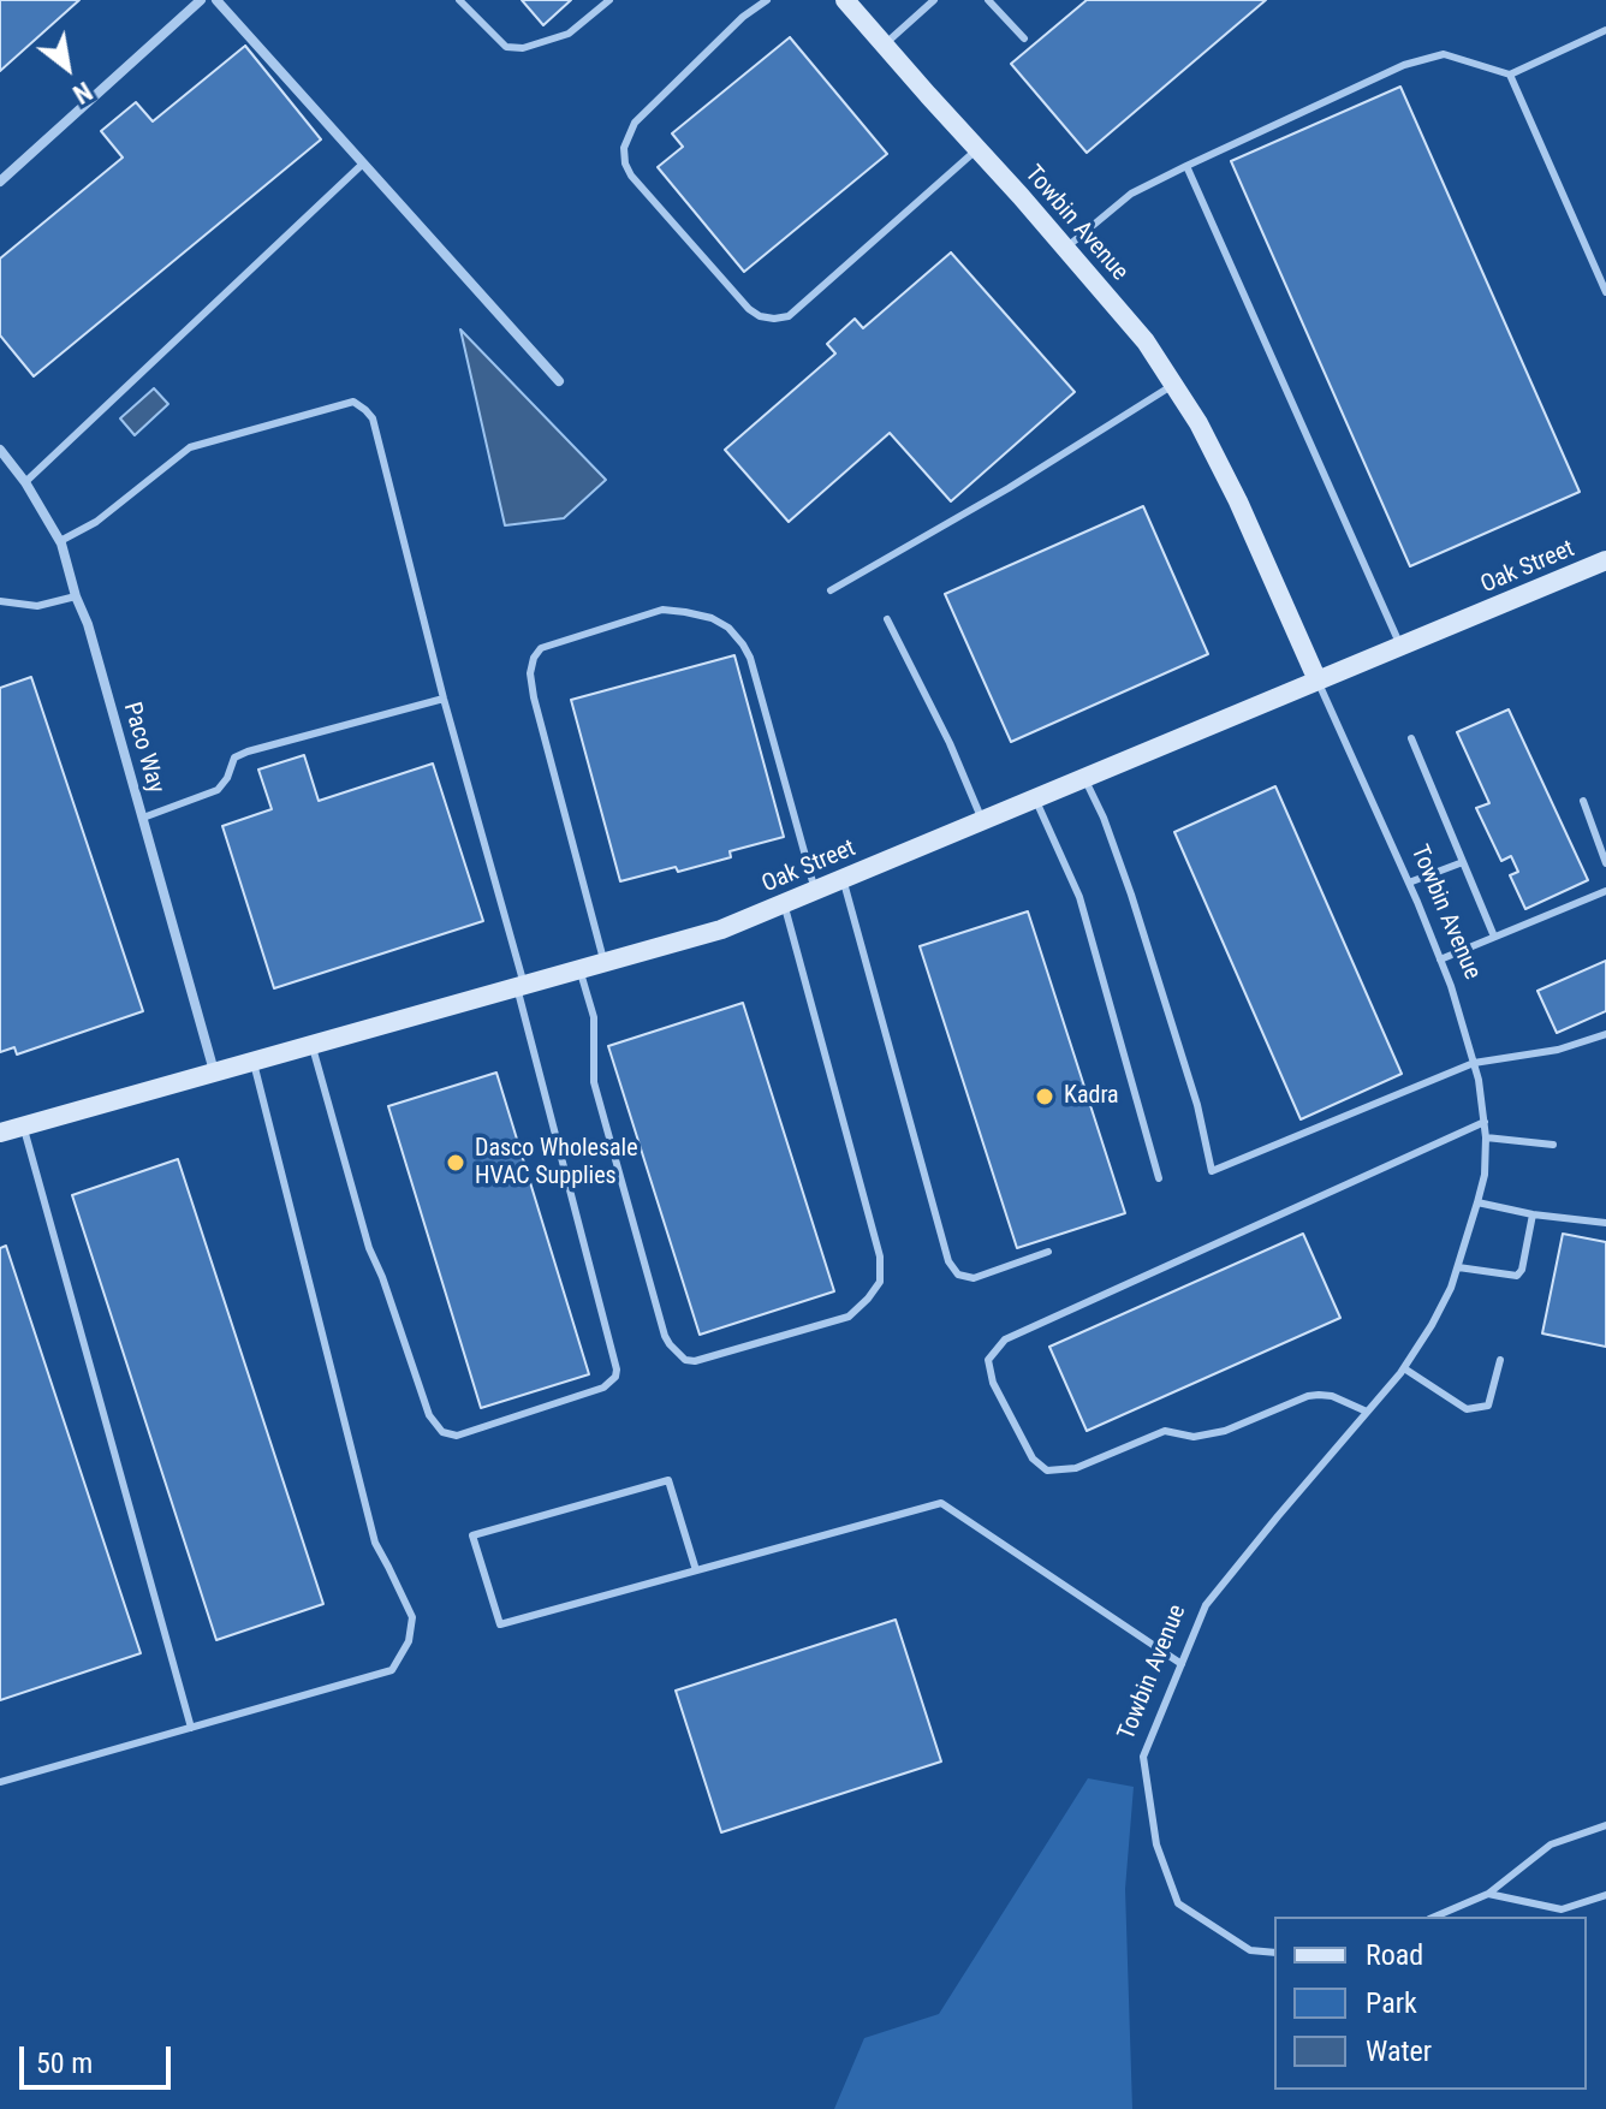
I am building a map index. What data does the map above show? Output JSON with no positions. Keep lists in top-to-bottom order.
{
  "streets": {
    "street": ["Towbin Avenue", "Oak Street", "Paco Way"]
  },
  "crossings": [
    ["Towbin Avenue", "Oak Street"],
    ["Oak Street", "Paco Way"]
  ],
  "places": ["Kadra", "Dasco Wholesale HVAC Supplies"],
  "legend": ["Road", "Park", "Water"],
  "scale_bar": "50 m",
  "north": "bottom right"
}
